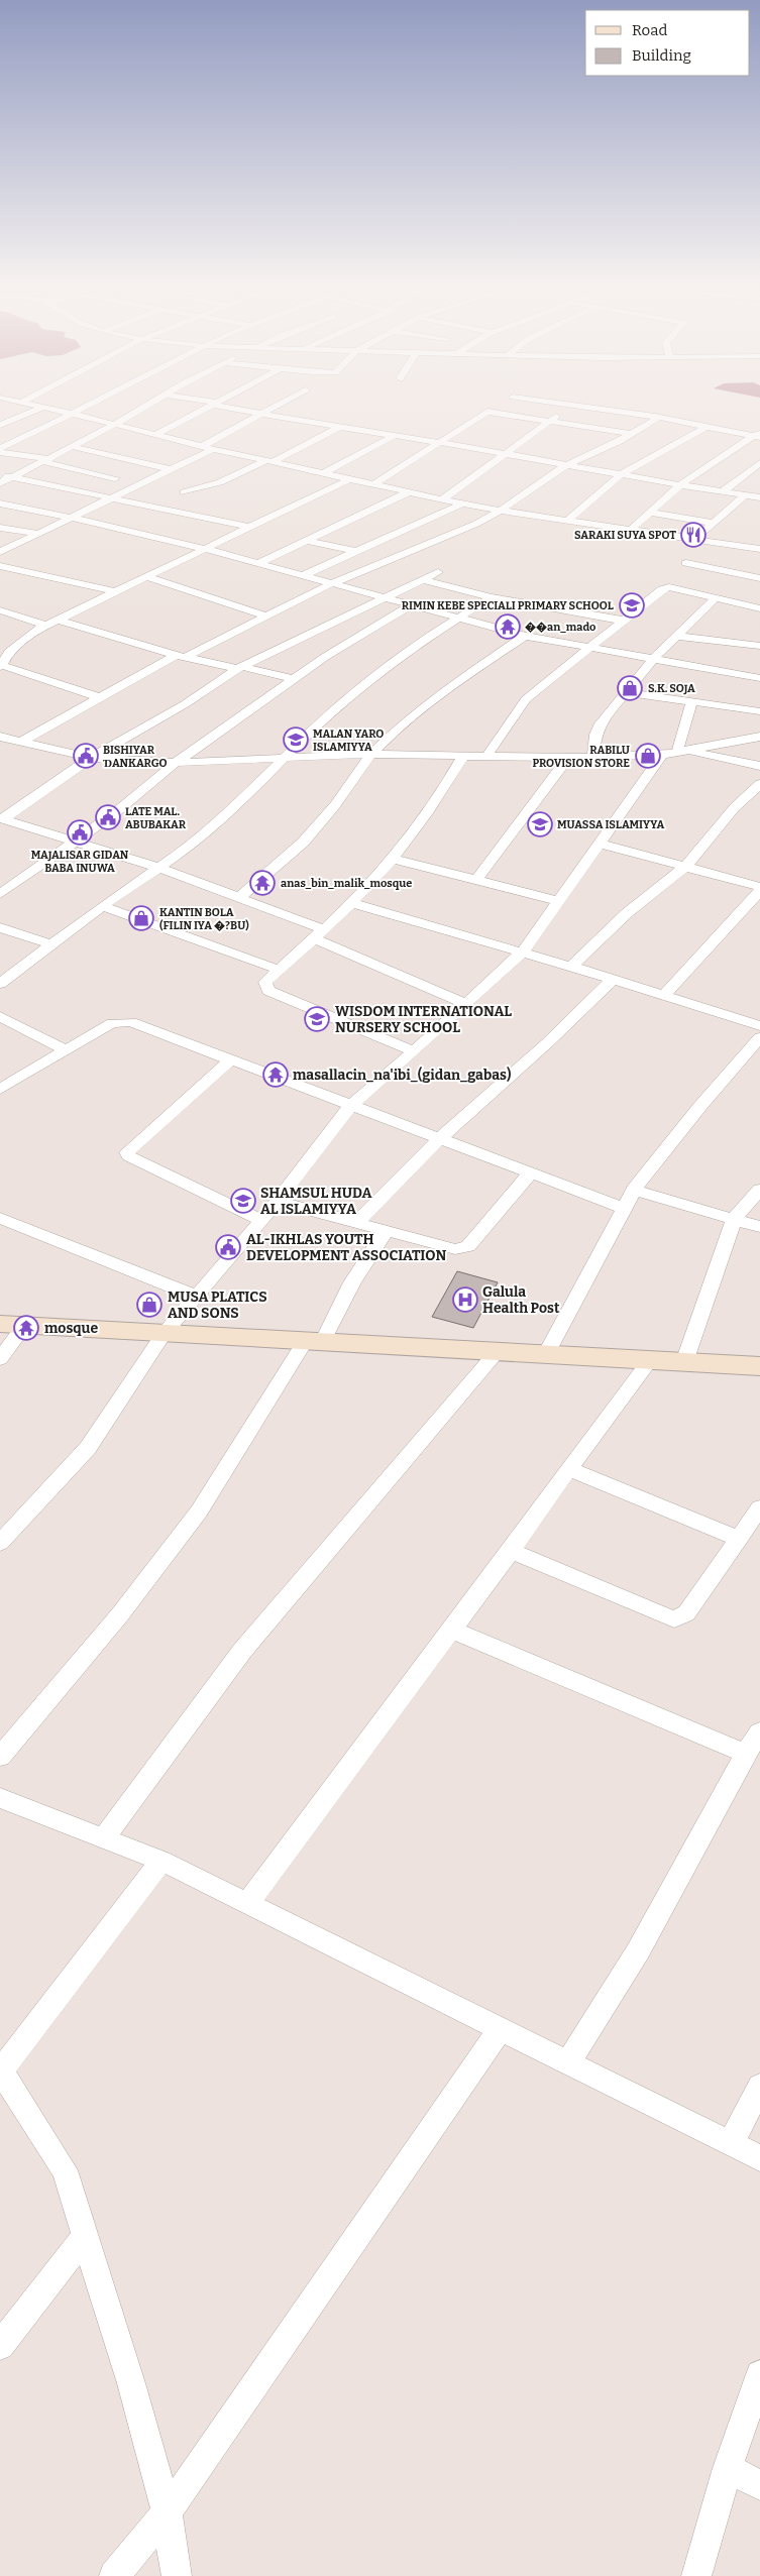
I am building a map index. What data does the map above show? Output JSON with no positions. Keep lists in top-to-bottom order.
{
  "places": {
    "restaurant": ["SARAKI SUYA SPOT"],
    "school or university": [
      "RIMIN KEBE SPECIALI PRIMARY SCHOOL",
      "MALAN YARO ISLAMIYYA",
      "MUASSA ISLAMIYYA",
      "WISDOM INTERNATIONAL NURSERY SCHOOL",
      "SHAMSUL HUDA AL ISLAMIYYA"
    ],
    "temple": [
      "��an_mado",
      "anas_bin_malik_mosque",
      "masallacin_na'ibi_(gidan_gabas)",
      "mosque"
    ],
    "shop": [
      "S.K. SOJA",
      "RABILU PROVISION STORE",
      "KANTIN BOLA (FILIN IYA �?BU)",
      "MUSA PLATICS AND SONS"
    ],
    "public building": [
      "BISHIYAR ƊANKARGO",
      "LATE MAL. ABUBAKAR",
      "MAJALISAR GIDAN BABA INUWA",
      "AL-IKHLAS YOUTH DEVELOPMENT ASSOCIATION"
    ],
    "hospital": ["Galula Health Post"]
  },
  "legend": ["Road", "Building"]
}
